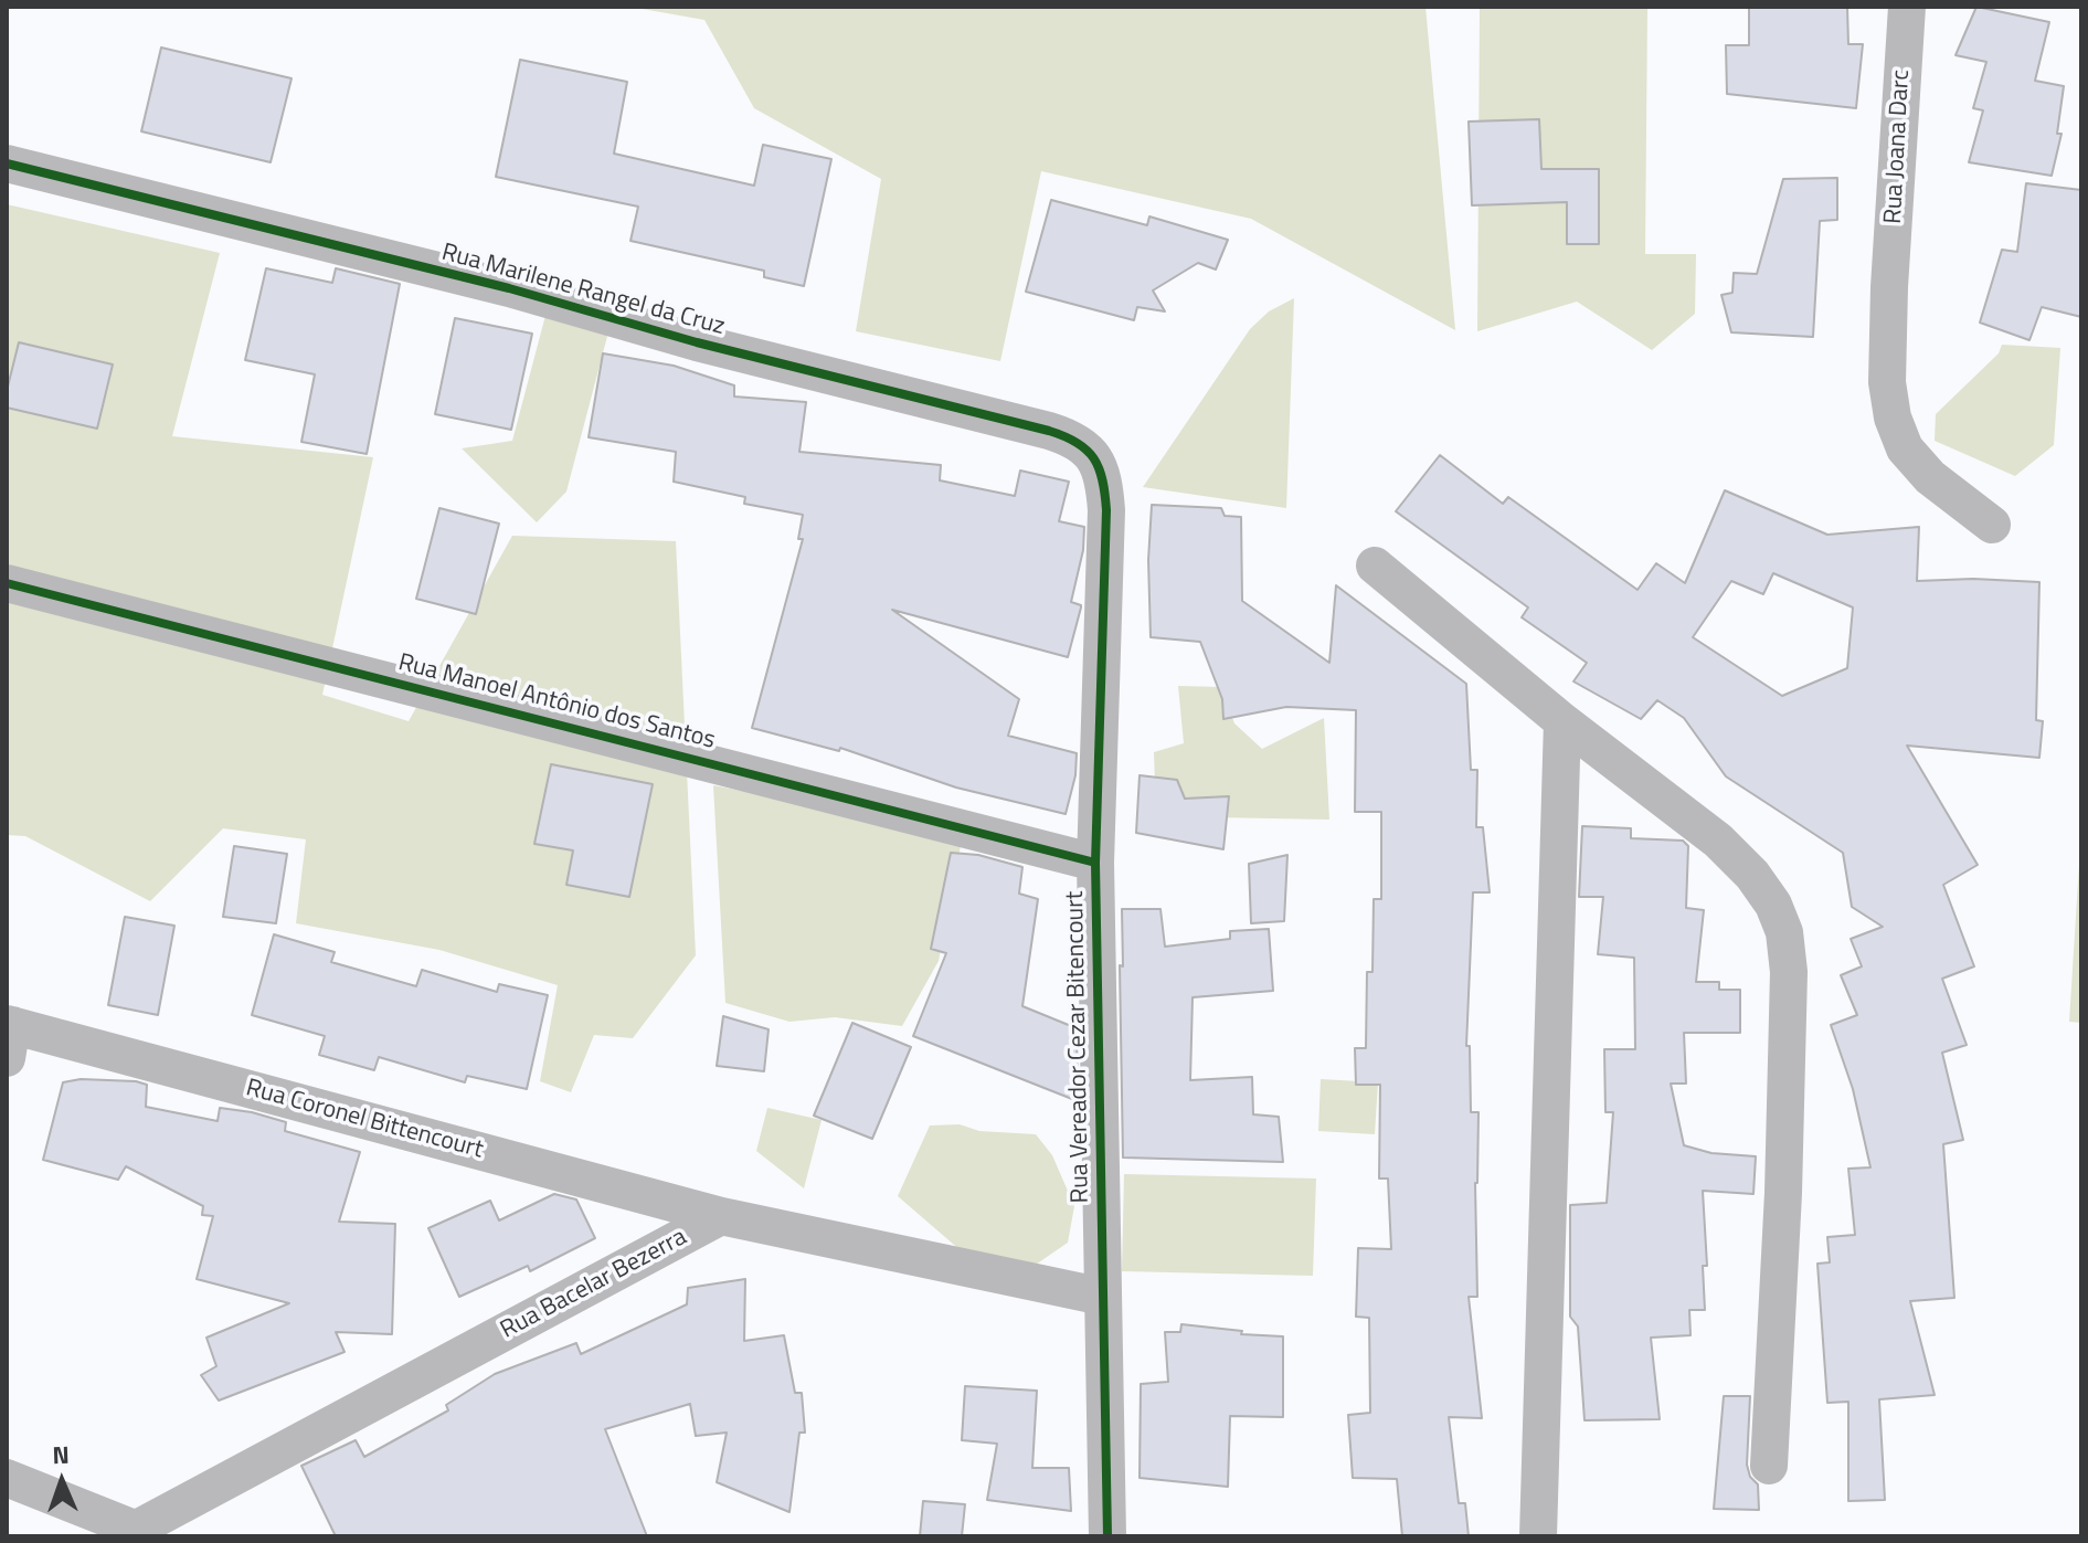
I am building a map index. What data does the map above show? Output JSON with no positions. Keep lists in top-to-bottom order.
{
  "streets": {
    "street": [
      "Rua Joana Darc",
      "Rua Marilene Rangel da Cruz",
      "Rua Manoel Antônio dos Santos",
      "Rua Vereador Cezar Bitencourt",
      "Rua Coronel Bittencourt",
      "Rua Bacelar Bezerra"
    ]
  },
  "crossings": [
    ["Rua Marilene Rangel da Cruz", "Rua Vereador Cezar Bitencourt"],
    ["Rua Manoel Antônio dos Santos", "Rua Vereador Cezar Bitencourt"],
    ["Rua Coronel Bittencourt", "Rua Bacelar Bezerra"]
  ],
  "north": "top"
}
